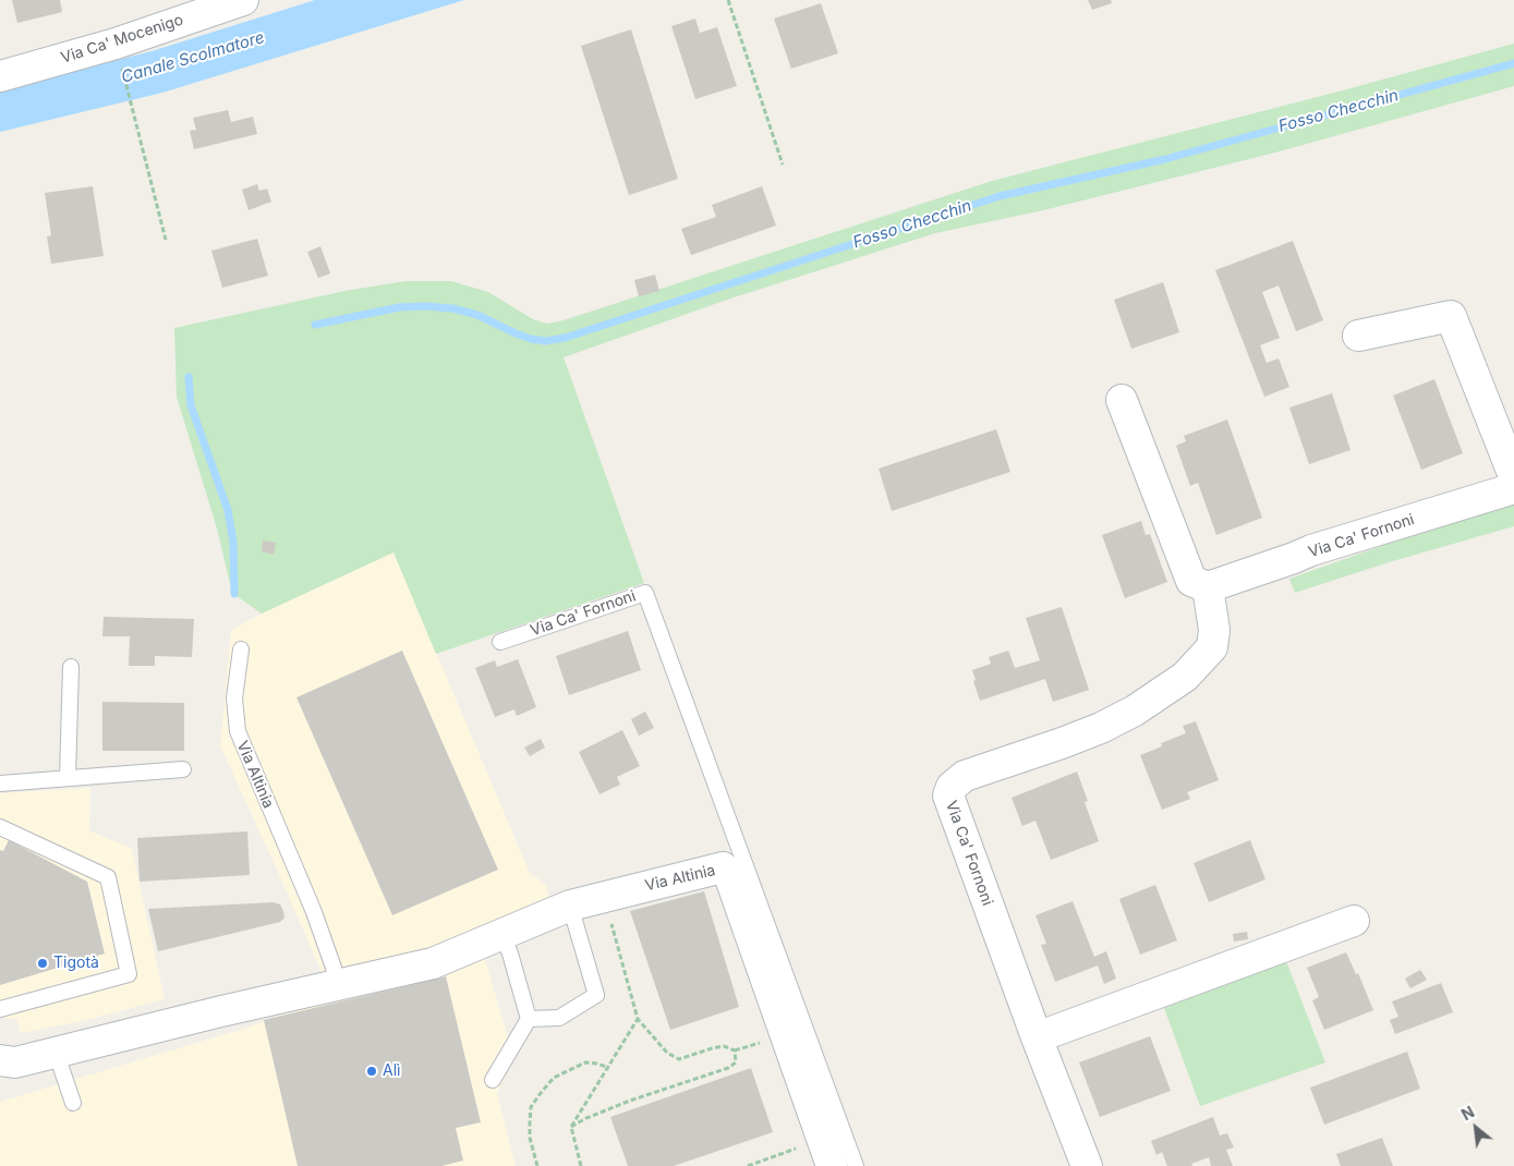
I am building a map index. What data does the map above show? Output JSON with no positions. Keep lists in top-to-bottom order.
{
  "streets": {
    "street": ["Via Ca' Mocenigo", "Via Ca' Fornoni", "Via Altinia"]
  },
  "water": ["Canale Scolmatore", "Fosso Checchin"],
  "places": ["Tigotà", "Alì"],
  "north": "top left"
}
